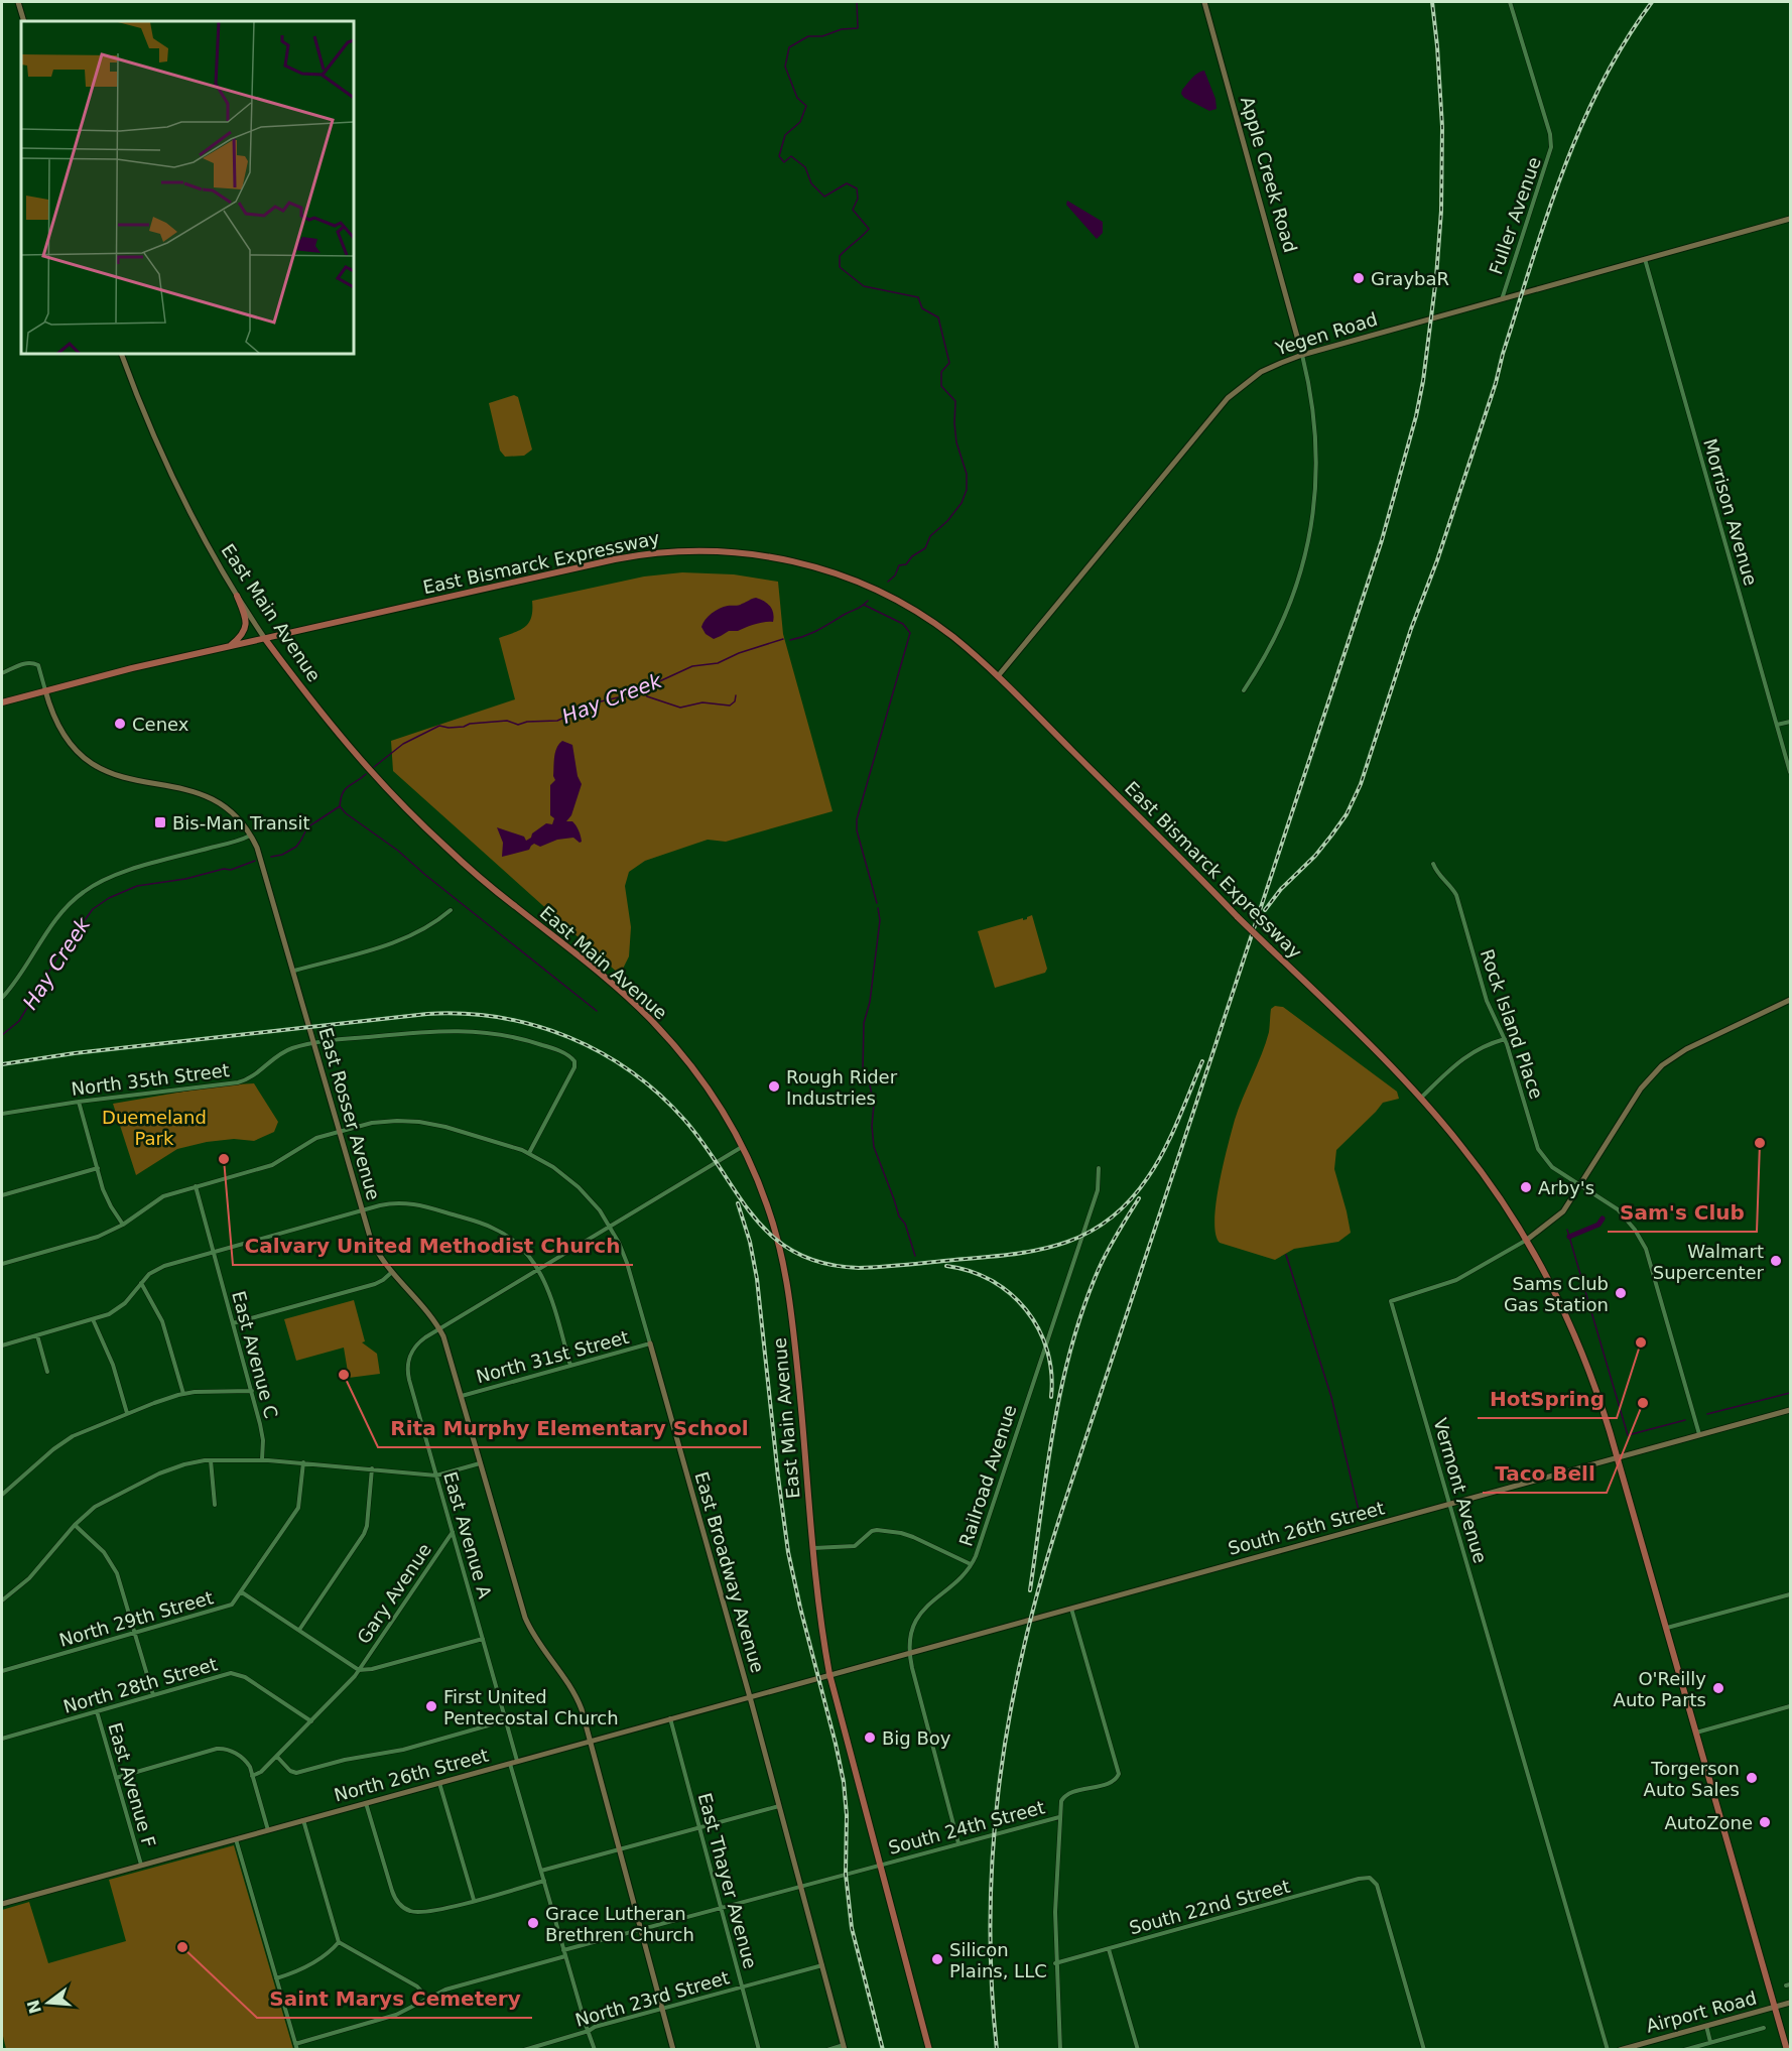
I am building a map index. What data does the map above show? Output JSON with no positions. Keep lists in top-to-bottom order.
{
  "streets": {
    "main road": ["East Bismarck Expressway", "East Main Avenue"],
    "street": [
      "Apple Creek Road",
      "Fuller Avenue",
      "Yegen Road",
      "Morrison Avenue",
      "Rock Island Place",
      "North 35th Street",
      "East Rosser Avenue",
      "East Avenue C",
      "North 31st Street",
      "Railroad Avenue",
      "Vermont Avenue",
      "South 26th Street",
      "East Avenue A",
      "East Broadway Avenue",
      "Gary Avenue",
      "North 29th Street",
      "North 28th Street",
      "North 26th Street",
      "East Avenue F",
      "South 24th Street",
      "East Thayer Avenue",
      "South 22nd Street",
      "North 23rd Street",
      "Airport Road"
    ]
  },
  "crossings": [
    ["Apple Creek Road", "Yegen Road"],
    ["Fuller Avenue", "Yegen Road"],
    ["Yegen Road", "Morrison Avenue"],
    ["Yegen Road", "East Bismarck Expressway"],
    ["East Bismarck Expressway", "East Main Avenue"],
    ["East Bismarck Expressway", "East Rosser Avenue"],
    ["East Bismarck Expressway", "Vermont Avenue"],
    ["East Bismarck Expressway", "South 26th Street"],
    ["East Bismarck Expressway", "Airport Road"],
    ["East Main Avenue", "South 26th Street"],
    ["East Main Avenue", "East Avenue A"],
    ["East Main Avenue", "North 26th Street"],
    ["East Main Avenue", "South 24th Street"],
    ["Rock Island Place", "South 26th Street"],
    ["North 35th Street", "East Rosser Avenue"],
    ["North 35th Street", "East Broadway Avenue"],
    ["East Rosser Avenue", "North 31st Street"],
    ["East Rosser Avenue", "East Avenue A"],
    ["East Rosser Avenue", "East Broadway Avenue"],
    ["East Rosser Avenue", "North 26th Street"],
    ["East Rosser Avenue", "South 24th Street"],
    ["East Rosser Avenue", "North 23rd Street"],
    ["East Avenue C", "East Broadway Avenue"],
    ["North 31st Street", "East Broadway Avenue"],
    ["Railroad Avenue", "South 26th Street"],
    ["Railroad Avenue", "South 24th Street"],
    ["Vermont Avenue", "South 26th Street"],
    ["South 26th Street", "North 26th Street"],
    ["South 26th Street", "South 24th Street"],
    ["East Avenue A", "East Broadway Avenue"],
    ["East Avenue A", "Gary Avenue"],
    ["East Avenue A", "North 26th Street"],
    ["East Broadway Avenue", "North 26th Street"],
    ["East Broadway Avenue", "South 24th Street"],
    ["East Broadway Avenue", "North 23rd Street"],
    ["Gary Avenue", "North 28th Street"],
    ["North 28th Street", "East Avenue F"],
    ["North 26th Street", "East Avenue F"],
    ["North 26th Street", "East Thayer Avenue"],
    ["South 24th Street", "East Thayer Avenue"],
    ["East Thayer Avenue", "North 23rd Street"]
  ],
  "water": ["Hay Creek"],
  "parks": ["Duemeland Park"],
  "places": {
    "other": [
      "GraybaR",
      "Cenex",
      "Rough Rider Industries",
      "Sam's Club",
      "Calvary United Methodist Church",
      "Arby's",
      "Walmart Supercenter",
      "Sams Club Gas Station",
      "HotSpring",
      "Rita Murphy Elementary School",
      "Taco Bell",
      "O'Reilly Auto Parts",
      "First United Pentecostal Church",
      "Big Boy",
      "Torgerson Auto Sales",
      "AutoZone",
      "Grace Lutheran Brethren Church",
      "Saint Marys Cemetery",
      "Silicon Plains, LLC"
    ],
    "transit": ["Bis-Man Transit"]
  },
  "north": "left"
}
